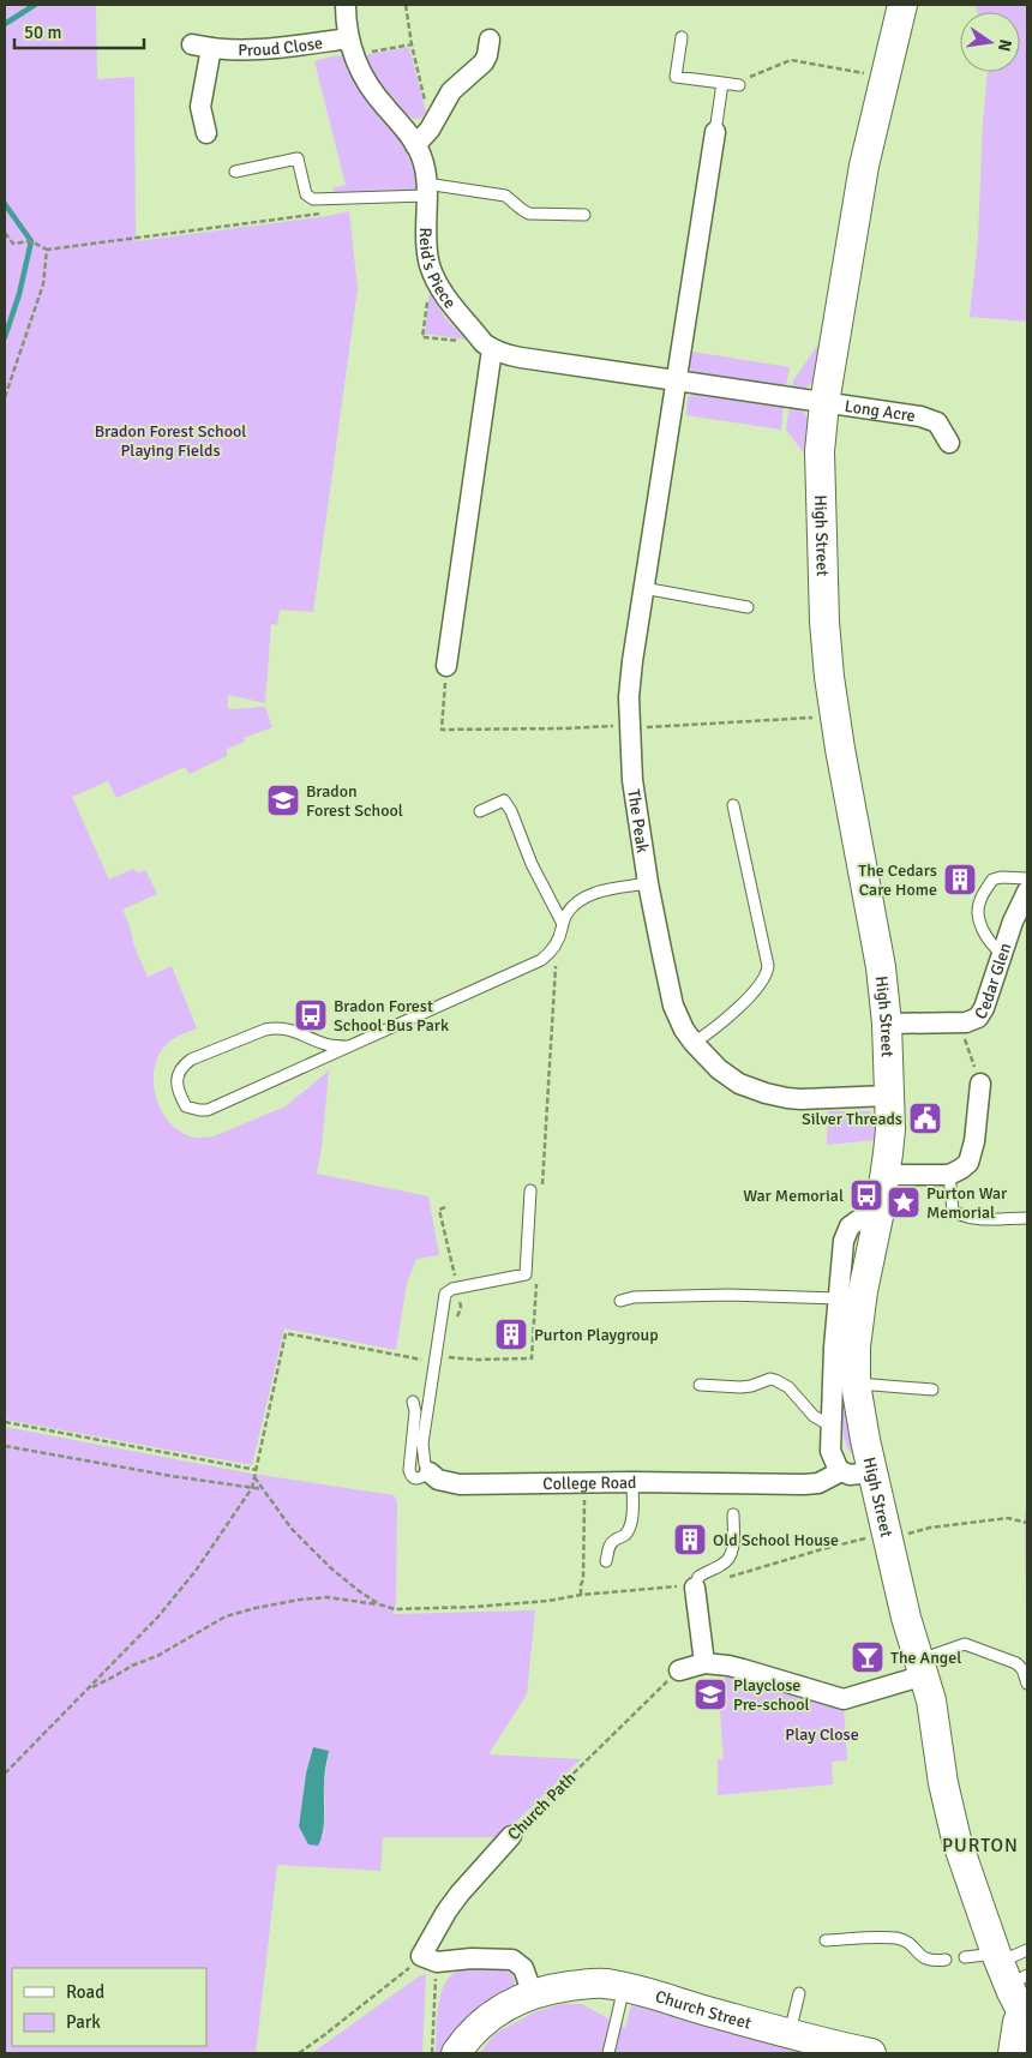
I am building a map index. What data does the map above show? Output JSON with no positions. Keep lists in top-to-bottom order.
{
  "streets": {
    "street": [
      "Proud Close",
      "Reid's Piece",
      "Long Acre",
      "High Street",
      "The Peak",
      "Cedar Glen",
      "College Road",
      "Church Path",
      "Church Street"
    ]
  },
  "crossings": [
    ["Proud Close", "Reid's Piece"],
    ["Reid's Piece", "Long Acre"],
    ["Reid's Piece", "High Street"],
    ["Reid's Piece", "The Peak"],
    ["Long Acre", "High Street"],
    ["High Street", "The Peak"],
    ["High Street", "Cedar Glen"],
    ["High Street", "College Road"]
  ],
  "districts": ["PURTON"],
  "parks": ["Bradon Forest School Playing Fields", "Play Close"],
  "places": {
    "school or university": ["Bradon Forest School", "Playclose Pre-school"],
    "building": ["The Cedars Care Home", "Purton Playgroup", "Old School House"],
    "bus stop": ["Bradon Forest School Bus Park", "War Memorial"],
    "public building": ["Silver Threads"],
    "place": ["Purton War Memorial"],
    "bar": ["The Angel"]
  },
  "legend": ["Road", "Park"],
  "scale_bar": "50 m",
  "north": "right"
}
